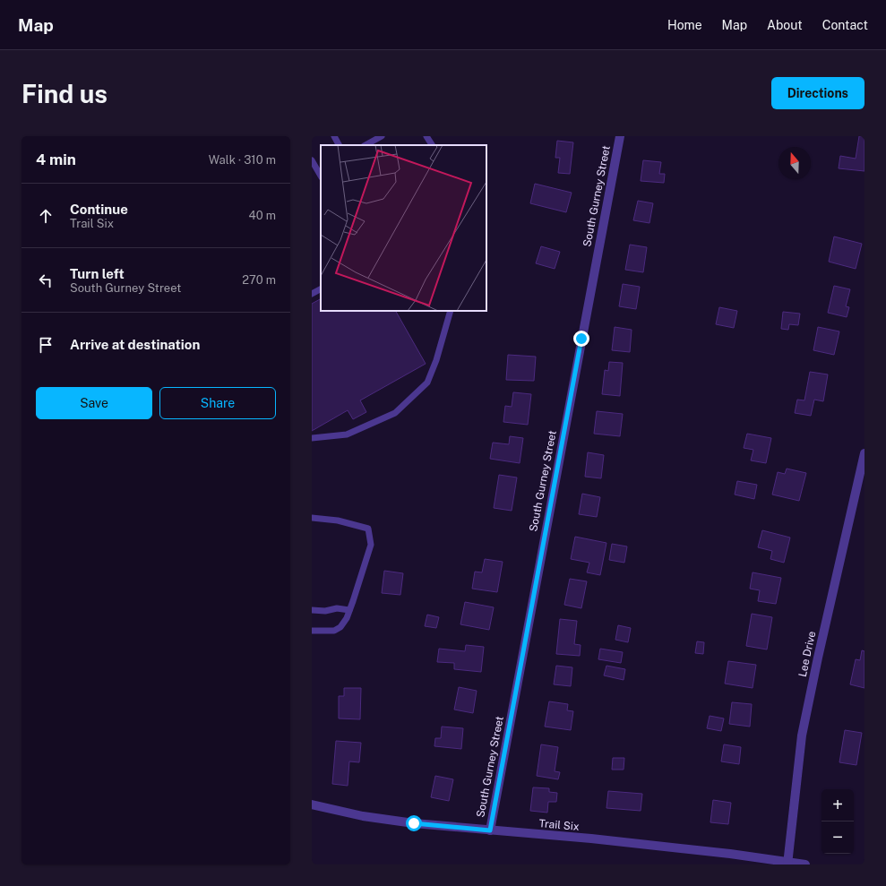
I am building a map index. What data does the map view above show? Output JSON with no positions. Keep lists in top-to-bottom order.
{
  "streets": {
    "street": ["South Gurney Street", "Lee Drive", "Trail Six"]
  },
  "crossings": [
    ["South Gurney Street", "Trail Six"],
    ["Lee Drive", "Trail Six"]
  ],
  "north": "top",
  "page": {
    "header": "Map",
    "nav": [
      "Home",
      "Map",
      "About",
      "Contact"
    ],
    "buttons": [
      "Directions",
      ["Save", "Share"]
    ],
    "title": "Find us",
    "heading": ["4 min", "Walk · 310 m"],
    "list": [
      ["Continue", "Trail Six", "40 m"],
      ["Turn left", "South Gurney Street", "270 m"],
      "Arrive at destination"
    ],
    "map_buttons": ["+", "−"]
  }
}
